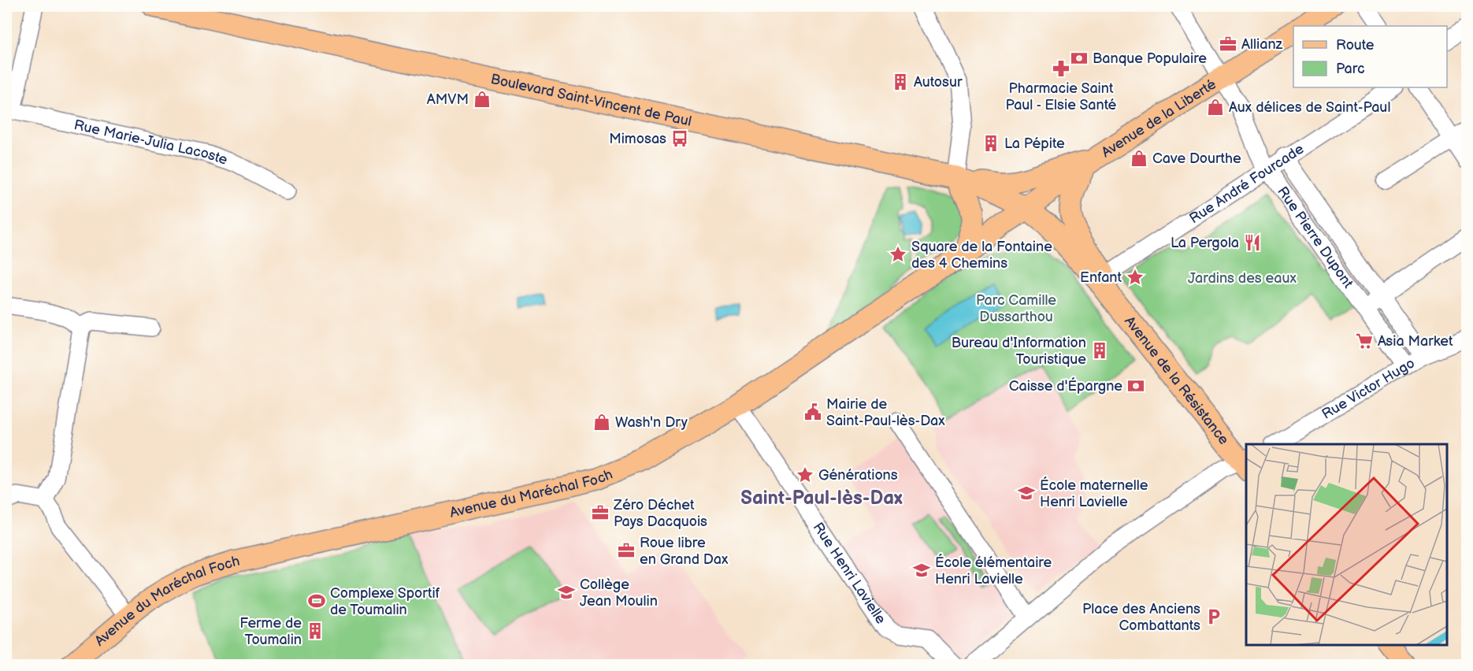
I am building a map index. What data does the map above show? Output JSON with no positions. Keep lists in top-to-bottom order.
{
  "streets": {
    "main road": [
      "Boulevard Saint-Vincent de Paul",
      "Avenue de la Liberté",
      "Avenue de la Résistance",
      "Avenue du Maréchal Foch"
    ],
    "street": [
      "Rue Marie-Julia Lacoste",
      "Rue André Fourcade",
      "Rue Pierre Dupont",
      "Rue Victor Hugo",
      "Rue Henri Lavielle"
    ]
  },
  "crossings": [
    ["Boulevard Saint-Vincent de Paul", "Avenue de la Liberté"],
    ["Boulevard Saint-Vincent de Paul", "Avenue de la Résistance"],
    ["Boulevard Saint-Vincent de Paul", "Avenue du Maréchal Foch"],
    ["Avenue de la Liberté", "Rue Pierre Dupont"],
    ["Avenue de la Liberté", "Avenue de la Résistance"],
    ["Avenue de la Liberté", "Avenue du Maréchal Foch"],
    ["Rue André Fourcade", "Rue Pierre Dupont"],
    ["Rue André Fourcade", "Avenue de la Résistance"],
    ["Rue Pierre Dupont", "Rue Victor Hugo"],
    ["Avenue de la Résistance", "Avenue du Maréchal Foch"],
    ["Avenue du Maréchal Foch", "Rue Henri Lavielle"]
  ],
  "districts": ["Saint-Paul-lès-Dax"],
  "parks": ["Jardins des eaux", "Parc Camille Dussarthou"],
  "places": {
    "office": ["Allianz", "Zéro Déchet Pays Dacquois", "Roue libre en Grand Dax"],
    "bank": ["Banque Populaire", "Caisse d'Épargne"],
    "pharmacy": ["Pharmacie Saint Paul - Elsie Santé"],
    "building": [
      "Autosur",
      "La Pépite",
      "Bureau d'Information Touristique",
      "Ferme de Toumalin"
    ],
    "shop": [
      "AMVM",
      "Aux délices de Saint-Paul",
      "Cave Dourthe",
      "Wash'n Dry"
    ],
    "bus stop": ["Mimosas"],
    "restaurant": ["La Pergola"],
    "place": ["Square de la Fontaine des 4 Chemins", "Enfant", "Générations"],
    "supermarket": ["Asia Market"],
    "public building": ["Mairie de Saint-Paul-lès-Dax"],
    "school or university": ["École maternelle Henri Lavielle", "École élémentaire Henri Lavielle", "Collège Jean Moulin"],
    "sports": ["Complexe Sportif de Toumalin"],
    "parking": ["Place des Anciens Combattants"]
  },
  "legend": ["Route", "Parc"]
}
